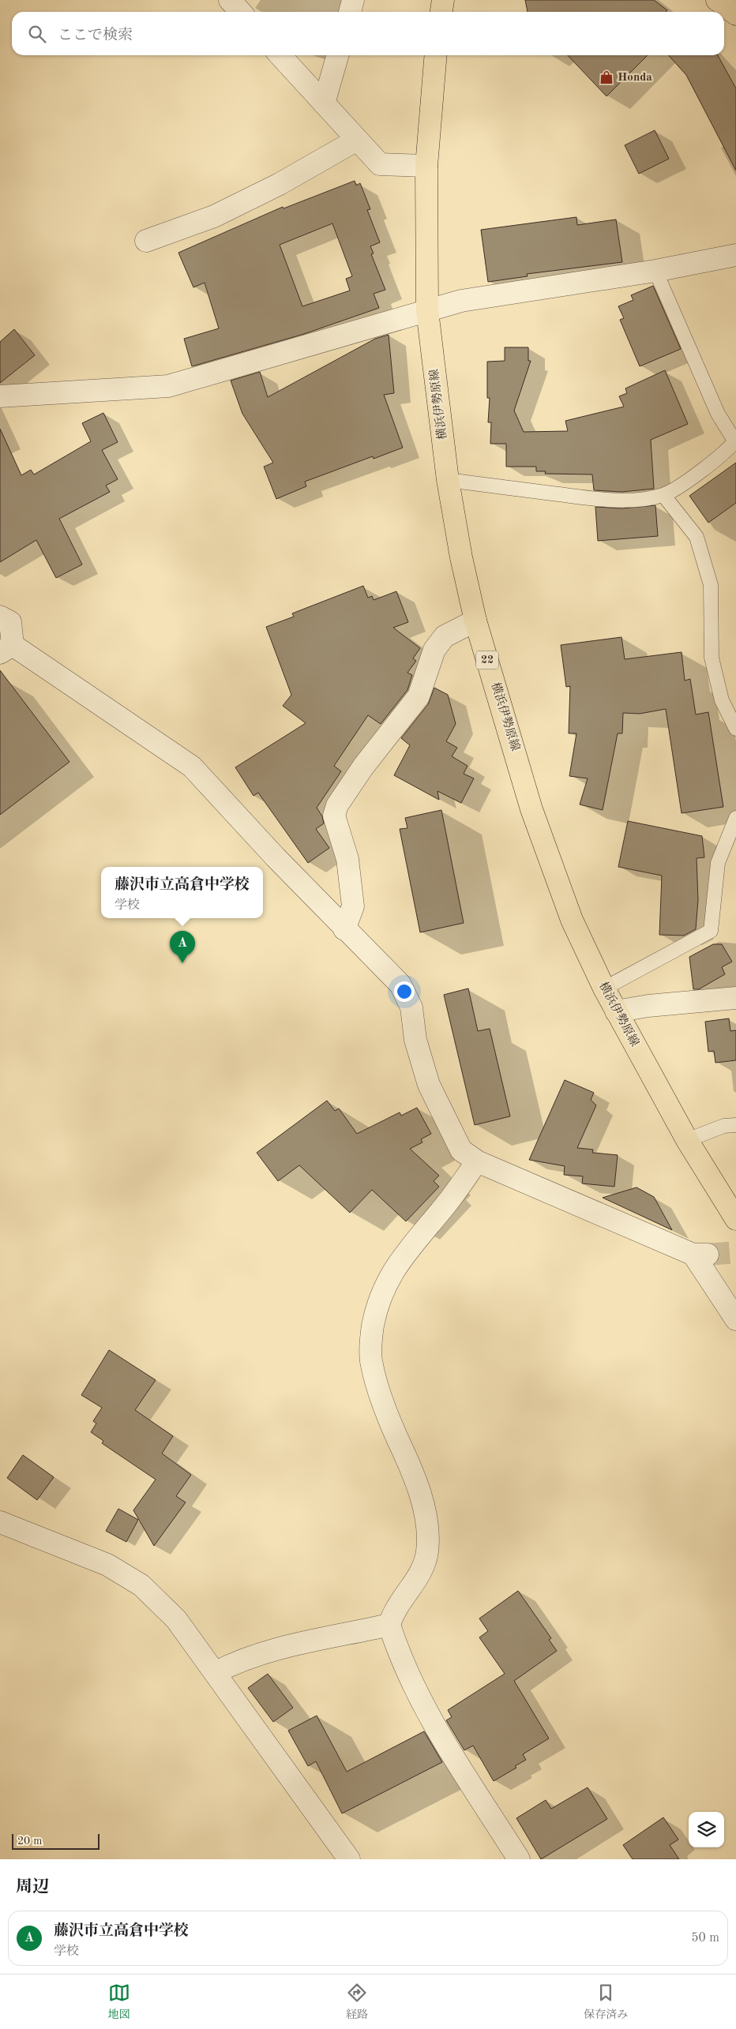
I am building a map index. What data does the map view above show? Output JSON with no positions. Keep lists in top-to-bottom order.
{
  "streets": {
    "main road": ["横浜伊勢原線", "22"]
  },
  "places": {
    "shop": ["Honda"]
  },
  "scale_bar": "20 m",
  "page": {
    "search": "ここで検索",
    "popup": ["藤沢市立高倉中学校", "学校"],
    "pins": "A",
    "scale": "20 m",
    "heading": "周辺",
    "list": [
      {
        "mark": "A",
        "name": "藤沢市立高倉中学校",
        "note": "学校",
        "value": "50 m"
      }
    ],
    "nav": ["地図", "経路", "保存済み"]
  }
}
